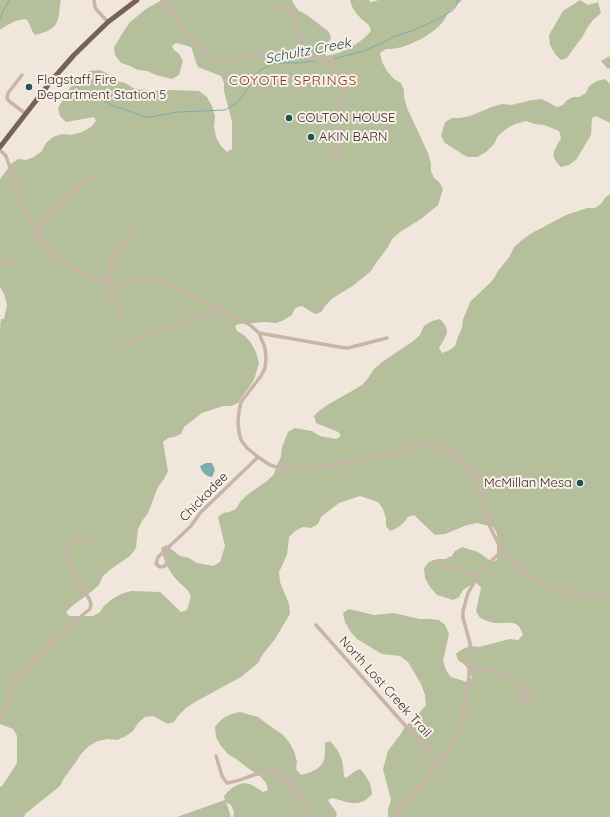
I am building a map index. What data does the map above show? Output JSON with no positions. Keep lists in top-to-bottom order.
{
  "streets": {
    "street": ["Chickadee", "North Lost Creek Trail"]
  },
  "districts": ["COYOTE SPRINGS"],
  "water": ["Schultz Creek"],
  "places": [
    "Flagstaff Fire Department Station 5",
    "COLTON HOUSE",
    "AKIN BARN",
    "McMillan Mesa"
  ]
}
